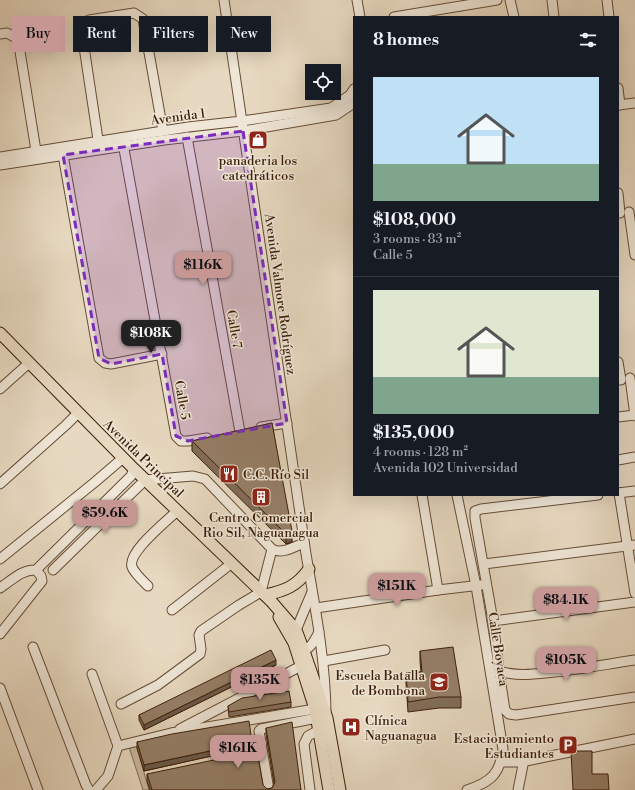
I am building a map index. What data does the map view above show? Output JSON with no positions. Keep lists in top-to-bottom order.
{
  "streets": {
    "main road": ["Avenida Principal"],
    "street": [
      "Avenida 1",
      "Avenida Valmore Rodríguez",
      "Calle 7",
      "Calle 5",
      "Calle Boyaca"
    ]
  },
  "crossings": [
    ["Avenida 1", "Avenida Valmore Rodríguez"],
    ["Avenida 1", "Calle 7"],
    ["Avenida 1", "Calle 5"],
    ["Avenida Valmore Rodríguez", "Calle 7"]
  ],
  "places": {
    "shop": ["panaderia los catedráticos"],
    "restaurant": ["C.C. Río Sil"],
    "building": ["Centro Comercial Rio Sil, Naguanagua"],
    "school or university": ["Escuela Batalla de Bombona"],
    "hospital": ["Clínica Naguanagua"],
    "parking": ["Estacionamiento Estudiantes"]
  },
  "page": {
    "chip": [
      "Buy",
      "Rent",
      "Filters",
      "New"
    ],
    "heading": "8 homes",
    "list": [
      {
        "name": "$108,000",
        "note": "3 rooms · 83 m² · Calle 5"
      },
      {
        "name": "$135,000",
        "note": "4 rooms · 128 m² · Avenida 102 Universidad"
      }
    ],
    "price": [
      "$116K",
      "$108K",
      "$59.6K",
      "$151K",
      "$84.1K",
      "$105K",
      "$135K",
      "$161K"
    ]
  }
}
